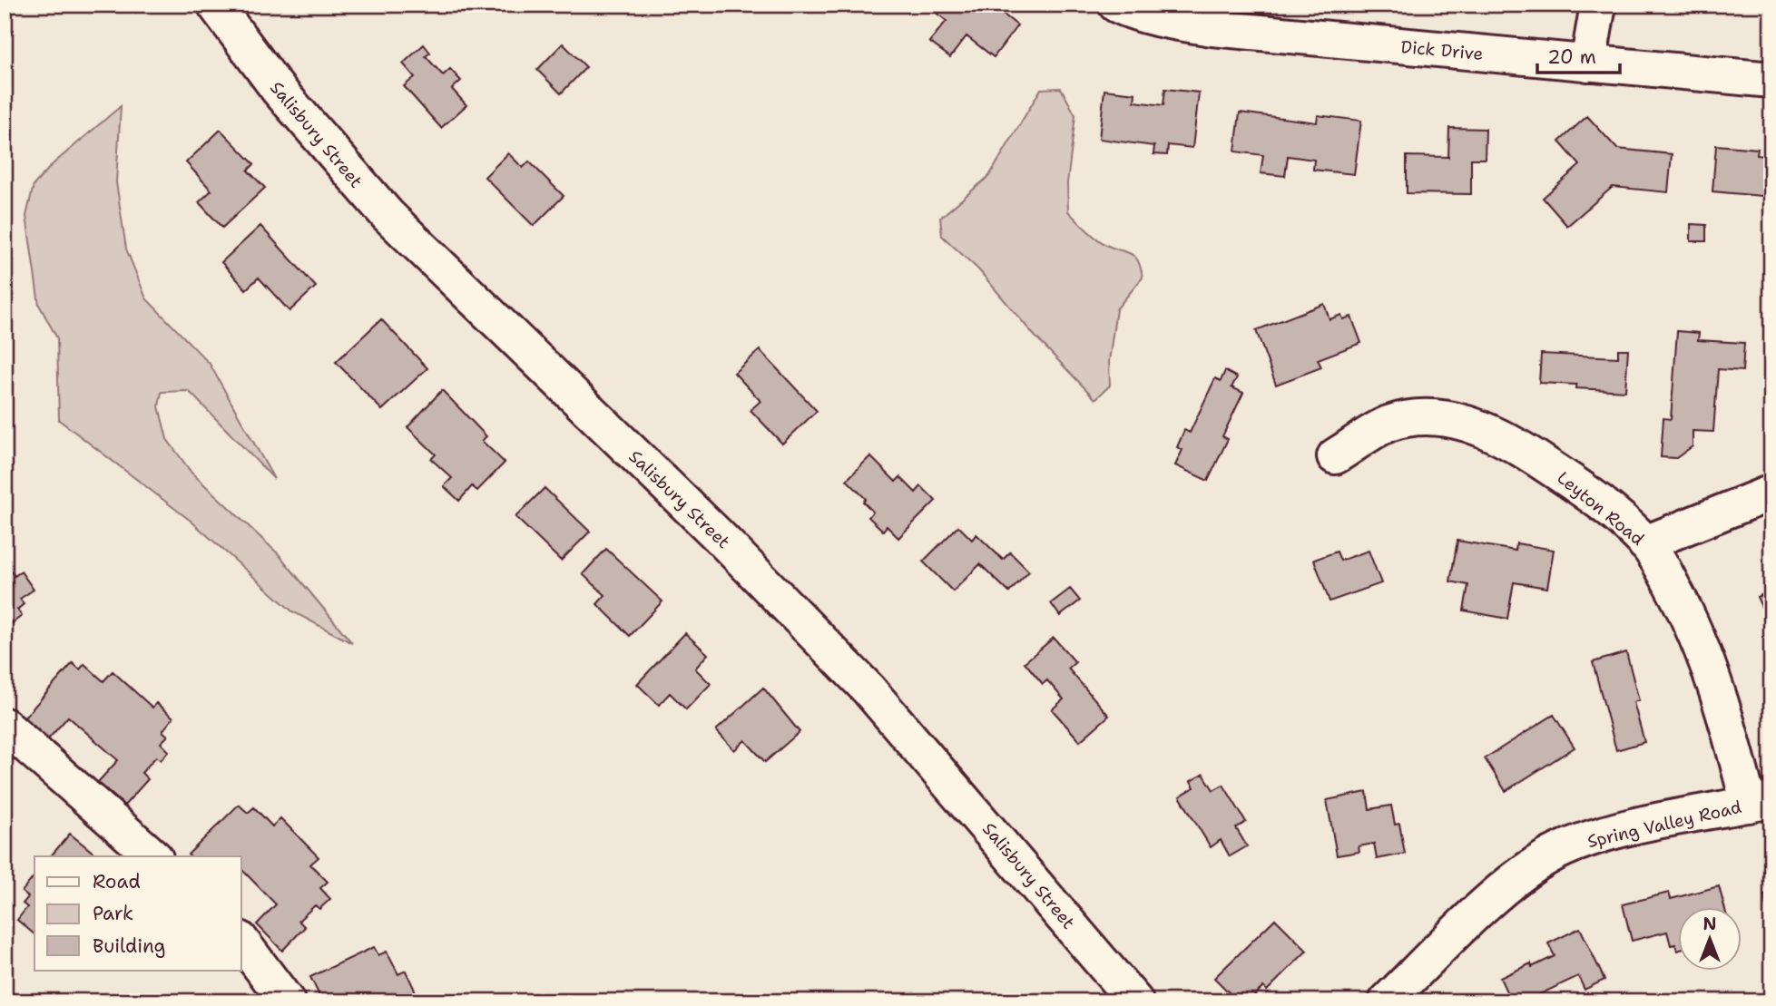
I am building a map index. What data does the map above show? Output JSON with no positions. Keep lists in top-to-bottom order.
{
  "streets": {
    "street": [
      "Dick Drive",
      "Salisbury Street",
      "Leyton Road",
      "Spring Valley Road"
    ]
  },
  "crossings": [
    ["Leyton Road", "Spring Valley Road"]
  ],
  "legend": ["Road", "Park", "Building"],
  "scale_bar": "20 m",
  "north": "top"
}
